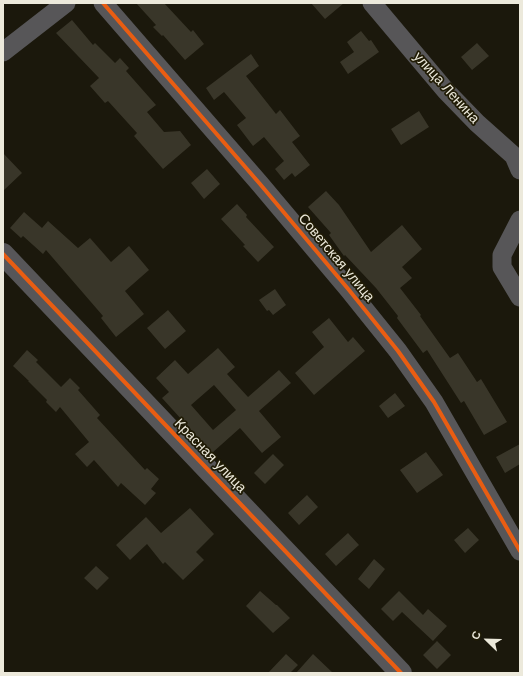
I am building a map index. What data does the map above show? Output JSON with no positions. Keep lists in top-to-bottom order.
{
  "streets": {
    "street": ["улица Ленина", "Советская улица", "Красная улица"]
  },
  "north": "top left"
}
